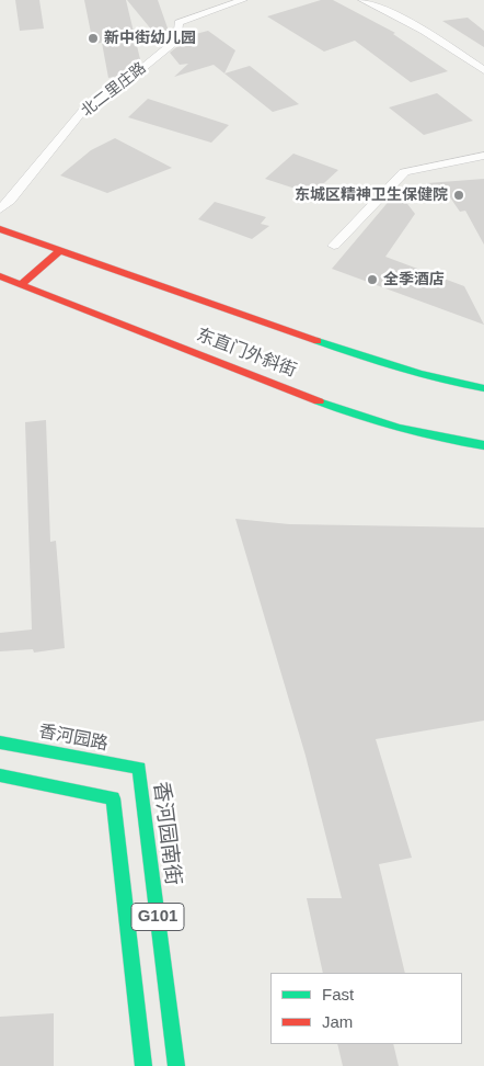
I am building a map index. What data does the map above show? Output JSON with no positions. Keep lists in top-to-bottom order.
{
  "streets": {
    "main road": [
      "东直门外斜街",
      "香河园路",
      "香河园南街",
      "G101"
    ],
    "street": ["北二里庄路"]
  },
  "crossings": [
    ["香河园路", "香河园南街"]
  ],
  "places": ["新中街幼儿园", "东城区精神卫生保健院", "全季酒店"],
  "legend": ["Fast", "Jam"]
}
